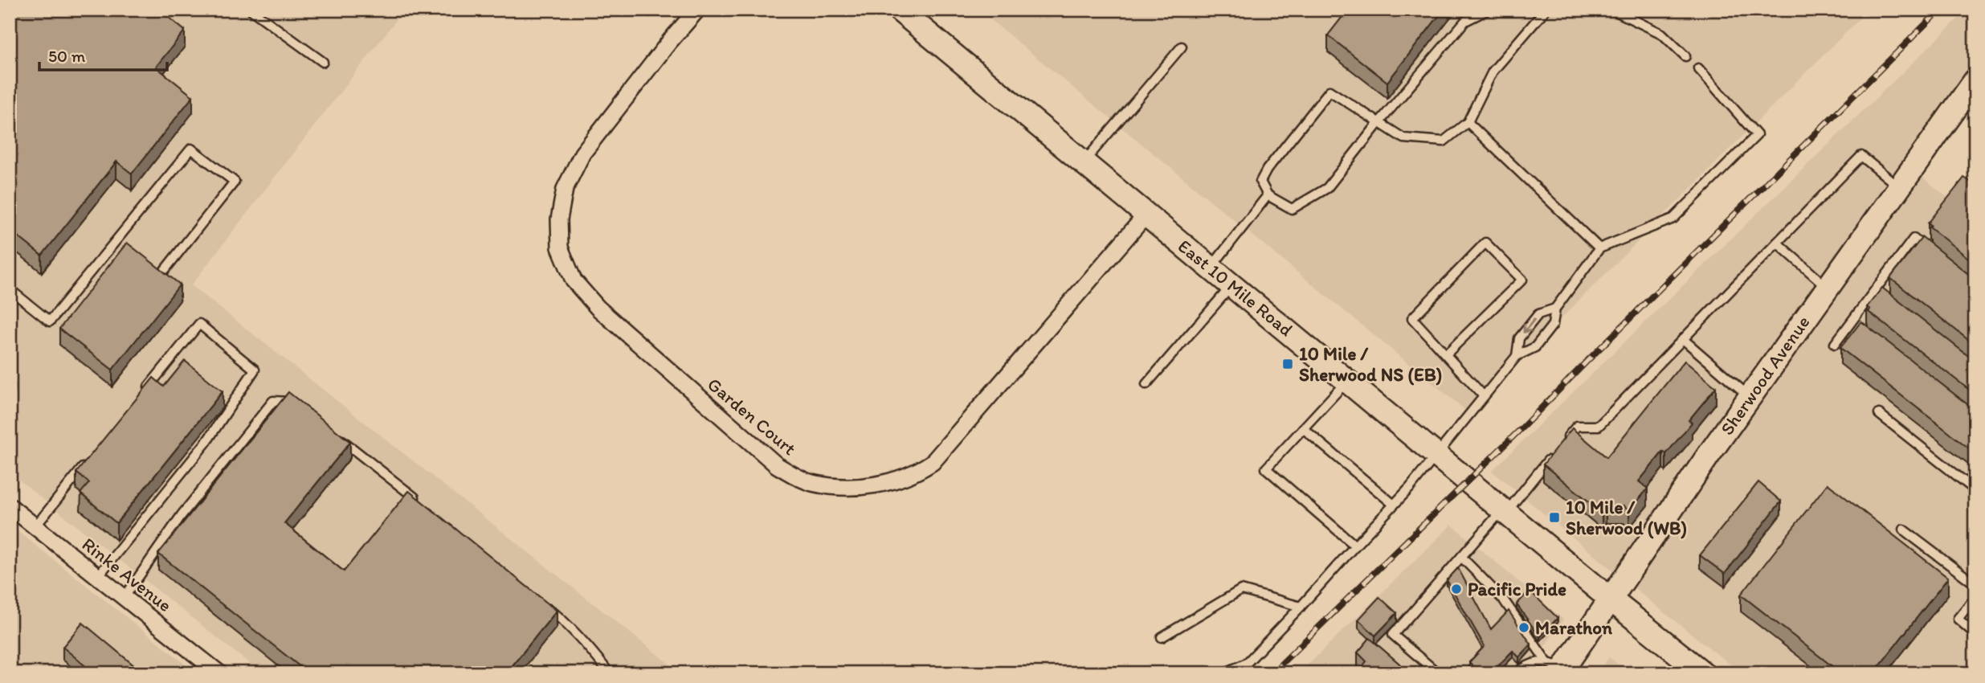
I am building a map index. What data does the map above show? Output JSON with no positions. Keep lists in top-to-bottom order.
{
  "streets": {
    "main road": ["East 10 Mile Road", "Sherwood Avenue"],
    "street": ["Garden Court", "Rinke Avenue"]
  },
  "crossings": [
    ["East 10 Mile Road", "Sherwood Avenue"],
    ["East 10 Mile Road", "Garden Court"]
  ],
  "places": {
    "transit": ["10 Mile / Sherwood NS (EB)", "10 Mile / Sherwood (WB)"],
    "other": ["Pacific Pride", "Marathon"]
  },
  "scale_bar": "50 m"
}
